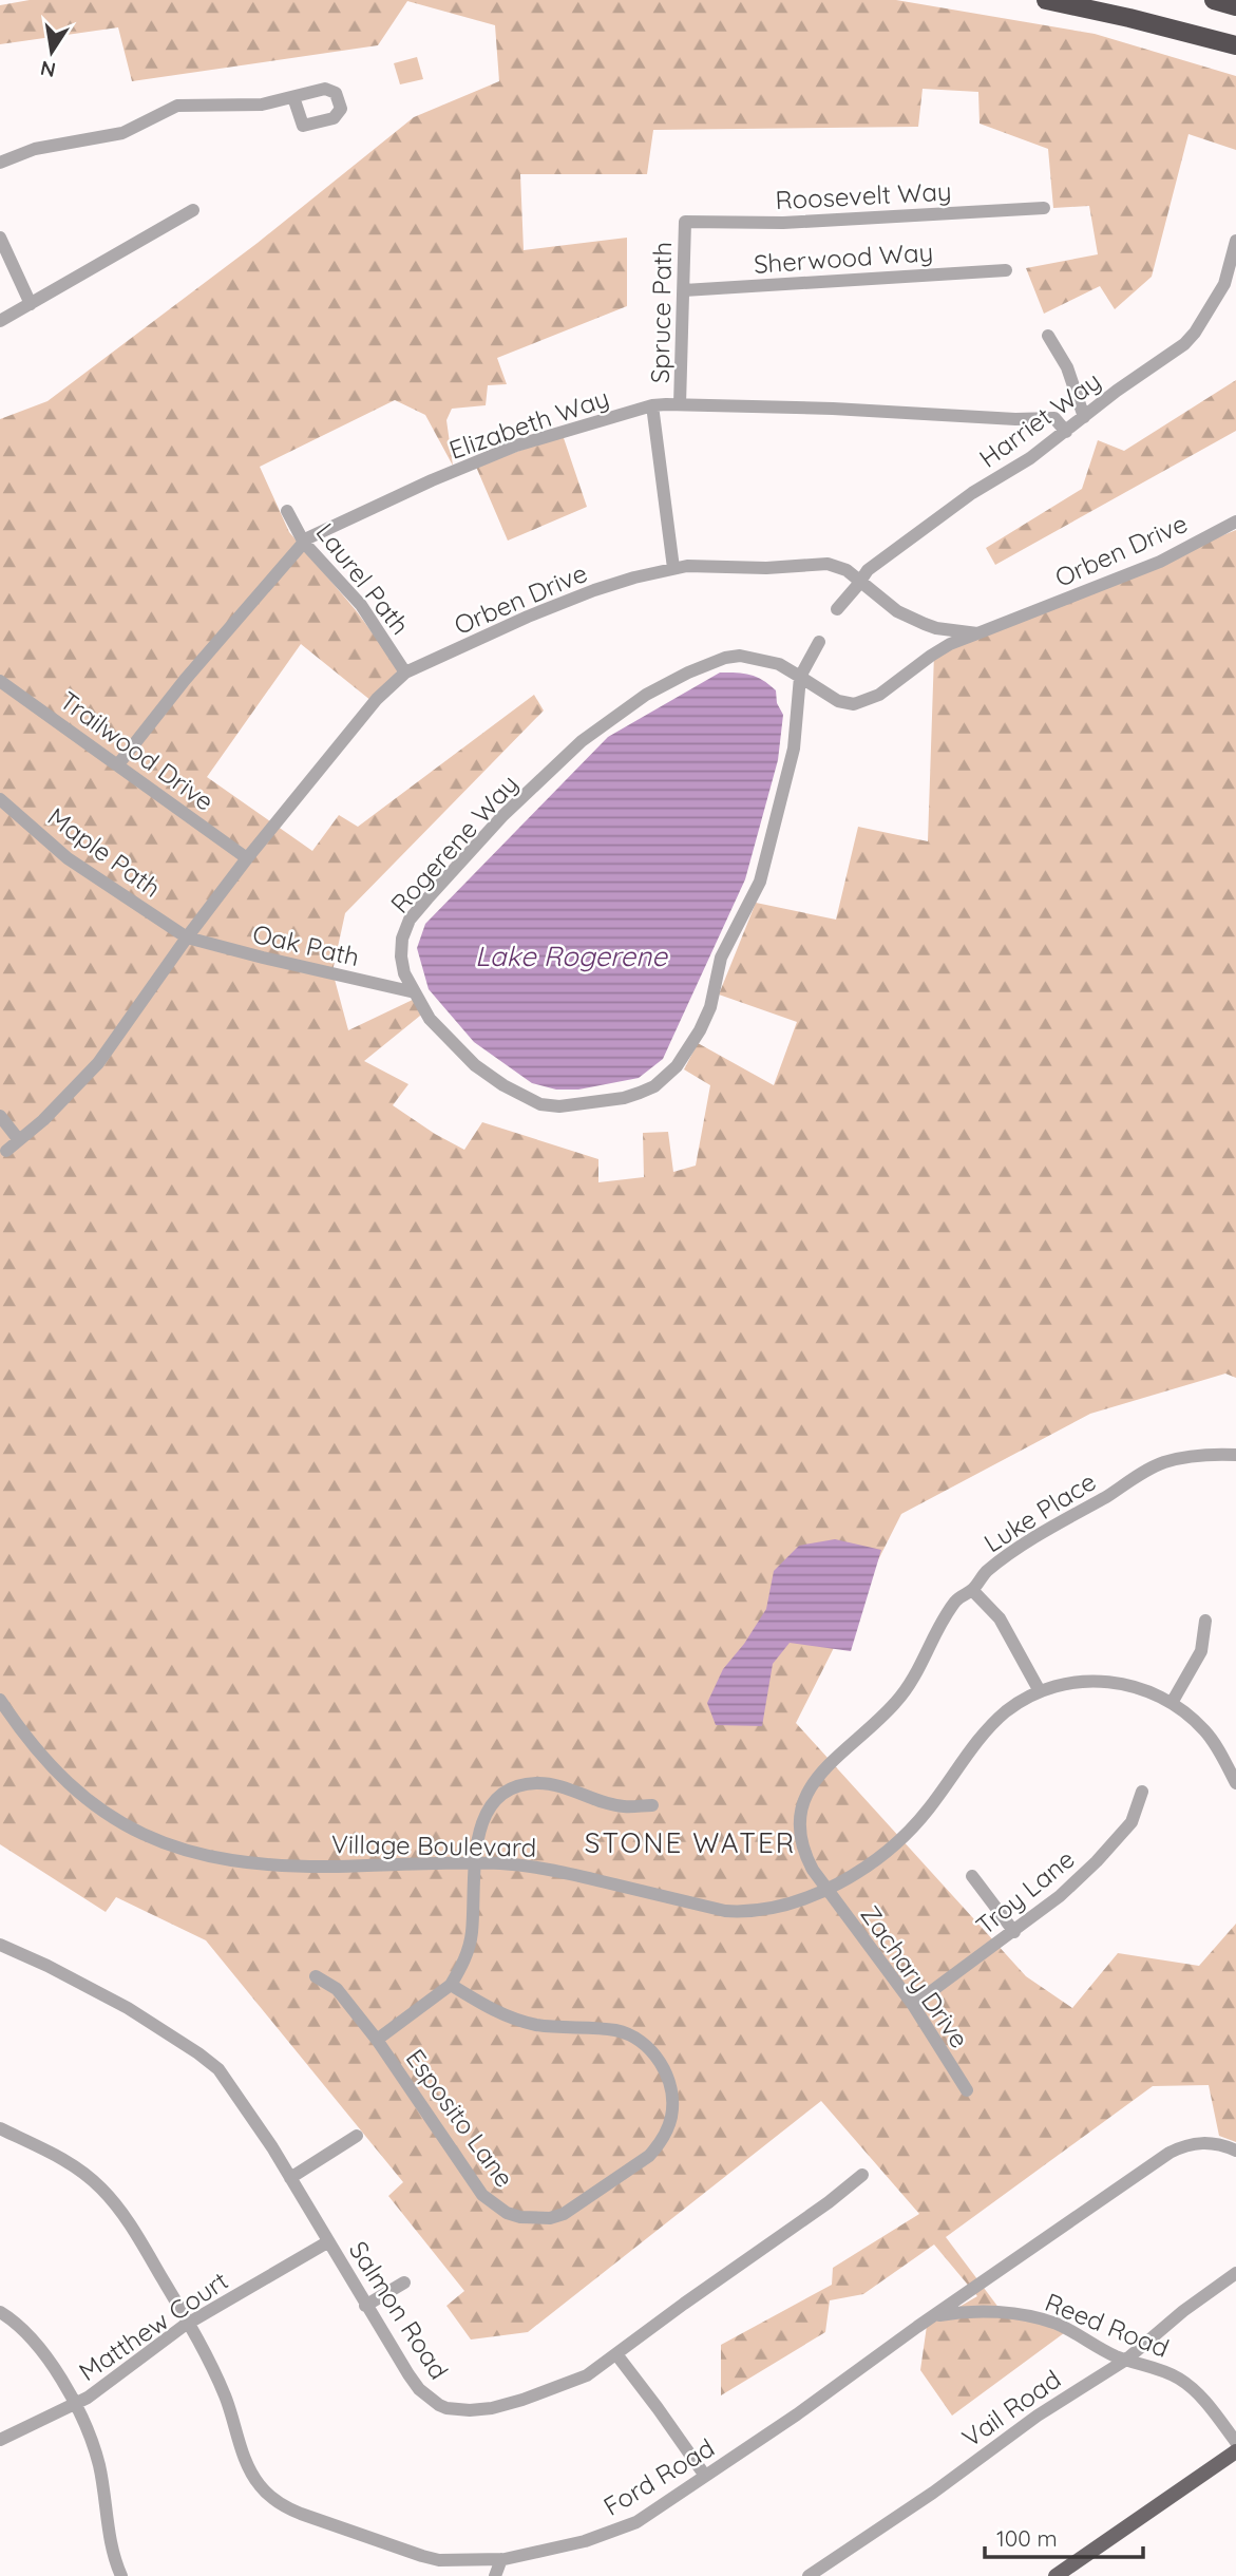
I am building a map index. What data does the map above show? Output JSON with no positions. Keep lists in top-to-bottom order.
{
  "streets": {
    "street": [
      "Roosevelt Way",
      "Sherwood Way",
      "Spruce Path",
      "Harriet Way",
      "Elizabeth Way",
      "Orben Drive",
      "Laurel Path",
      "Trailwood Drive",
      "Rogerene Way",
      "Maple Path",
      "Oak Path",
      "Luke Place",
      "Village Boulevard",
      "Troy Lane",
      "Zachary Drive",
      "Esposito Lane",
      "Salmon Road",
      "Reed Road",
      "Matthew Court",
      "Vail Road",
      "Ford Road"
    ]
  },
  "crossings": [
    ["Roosevelt Way", "Spruce Path"],
    ["Sherwood Way", "Spruce Path"],
    ["Spruce Path", "Elizabeth Way"],
    ["Spruce Path", "Orben Drive"],
    ["Harriet Way", "Elizabeth Way"],
    ["Harriet Way", "Orben Drive"],
    ["Elizabeth Way", "Laurel Path"],
    ["Elizabeth Way", "Trailwood Drive"],
    ["Orben Drive", "Laurel Path"],
    ["Orben Drive", "Trailwood Drive"],
    ["Orben Drive", "Rogerene Way"],
    ["Orben Drive", "Maple Path"],
    ["Orben Drive", "Oak Path"],
    ["Rogerene Way", "Oak Path"],
    ["Maple Path", "Oak Path"],
    ["Luke Place", "Village Boulevard"],
    ["Luke Place", "Zachary Drive"],
    ["Village Boulevard", "Zachary Drive"],
    ["Troy Lane", "Zachary Drive"],
    ["Salmon Road", "Matthew Court"],
    ["Reed Road", "Vail Road"],
    ["Reed Road", "Ford Road"],
    ["Matthew Court", "Ford Road"]
  ],
  "districts": ["STONE WATER"],
  "water": ["Lake Rogerene"],
  "scale_bar": "100 m",
  "north": "bottom"
}
